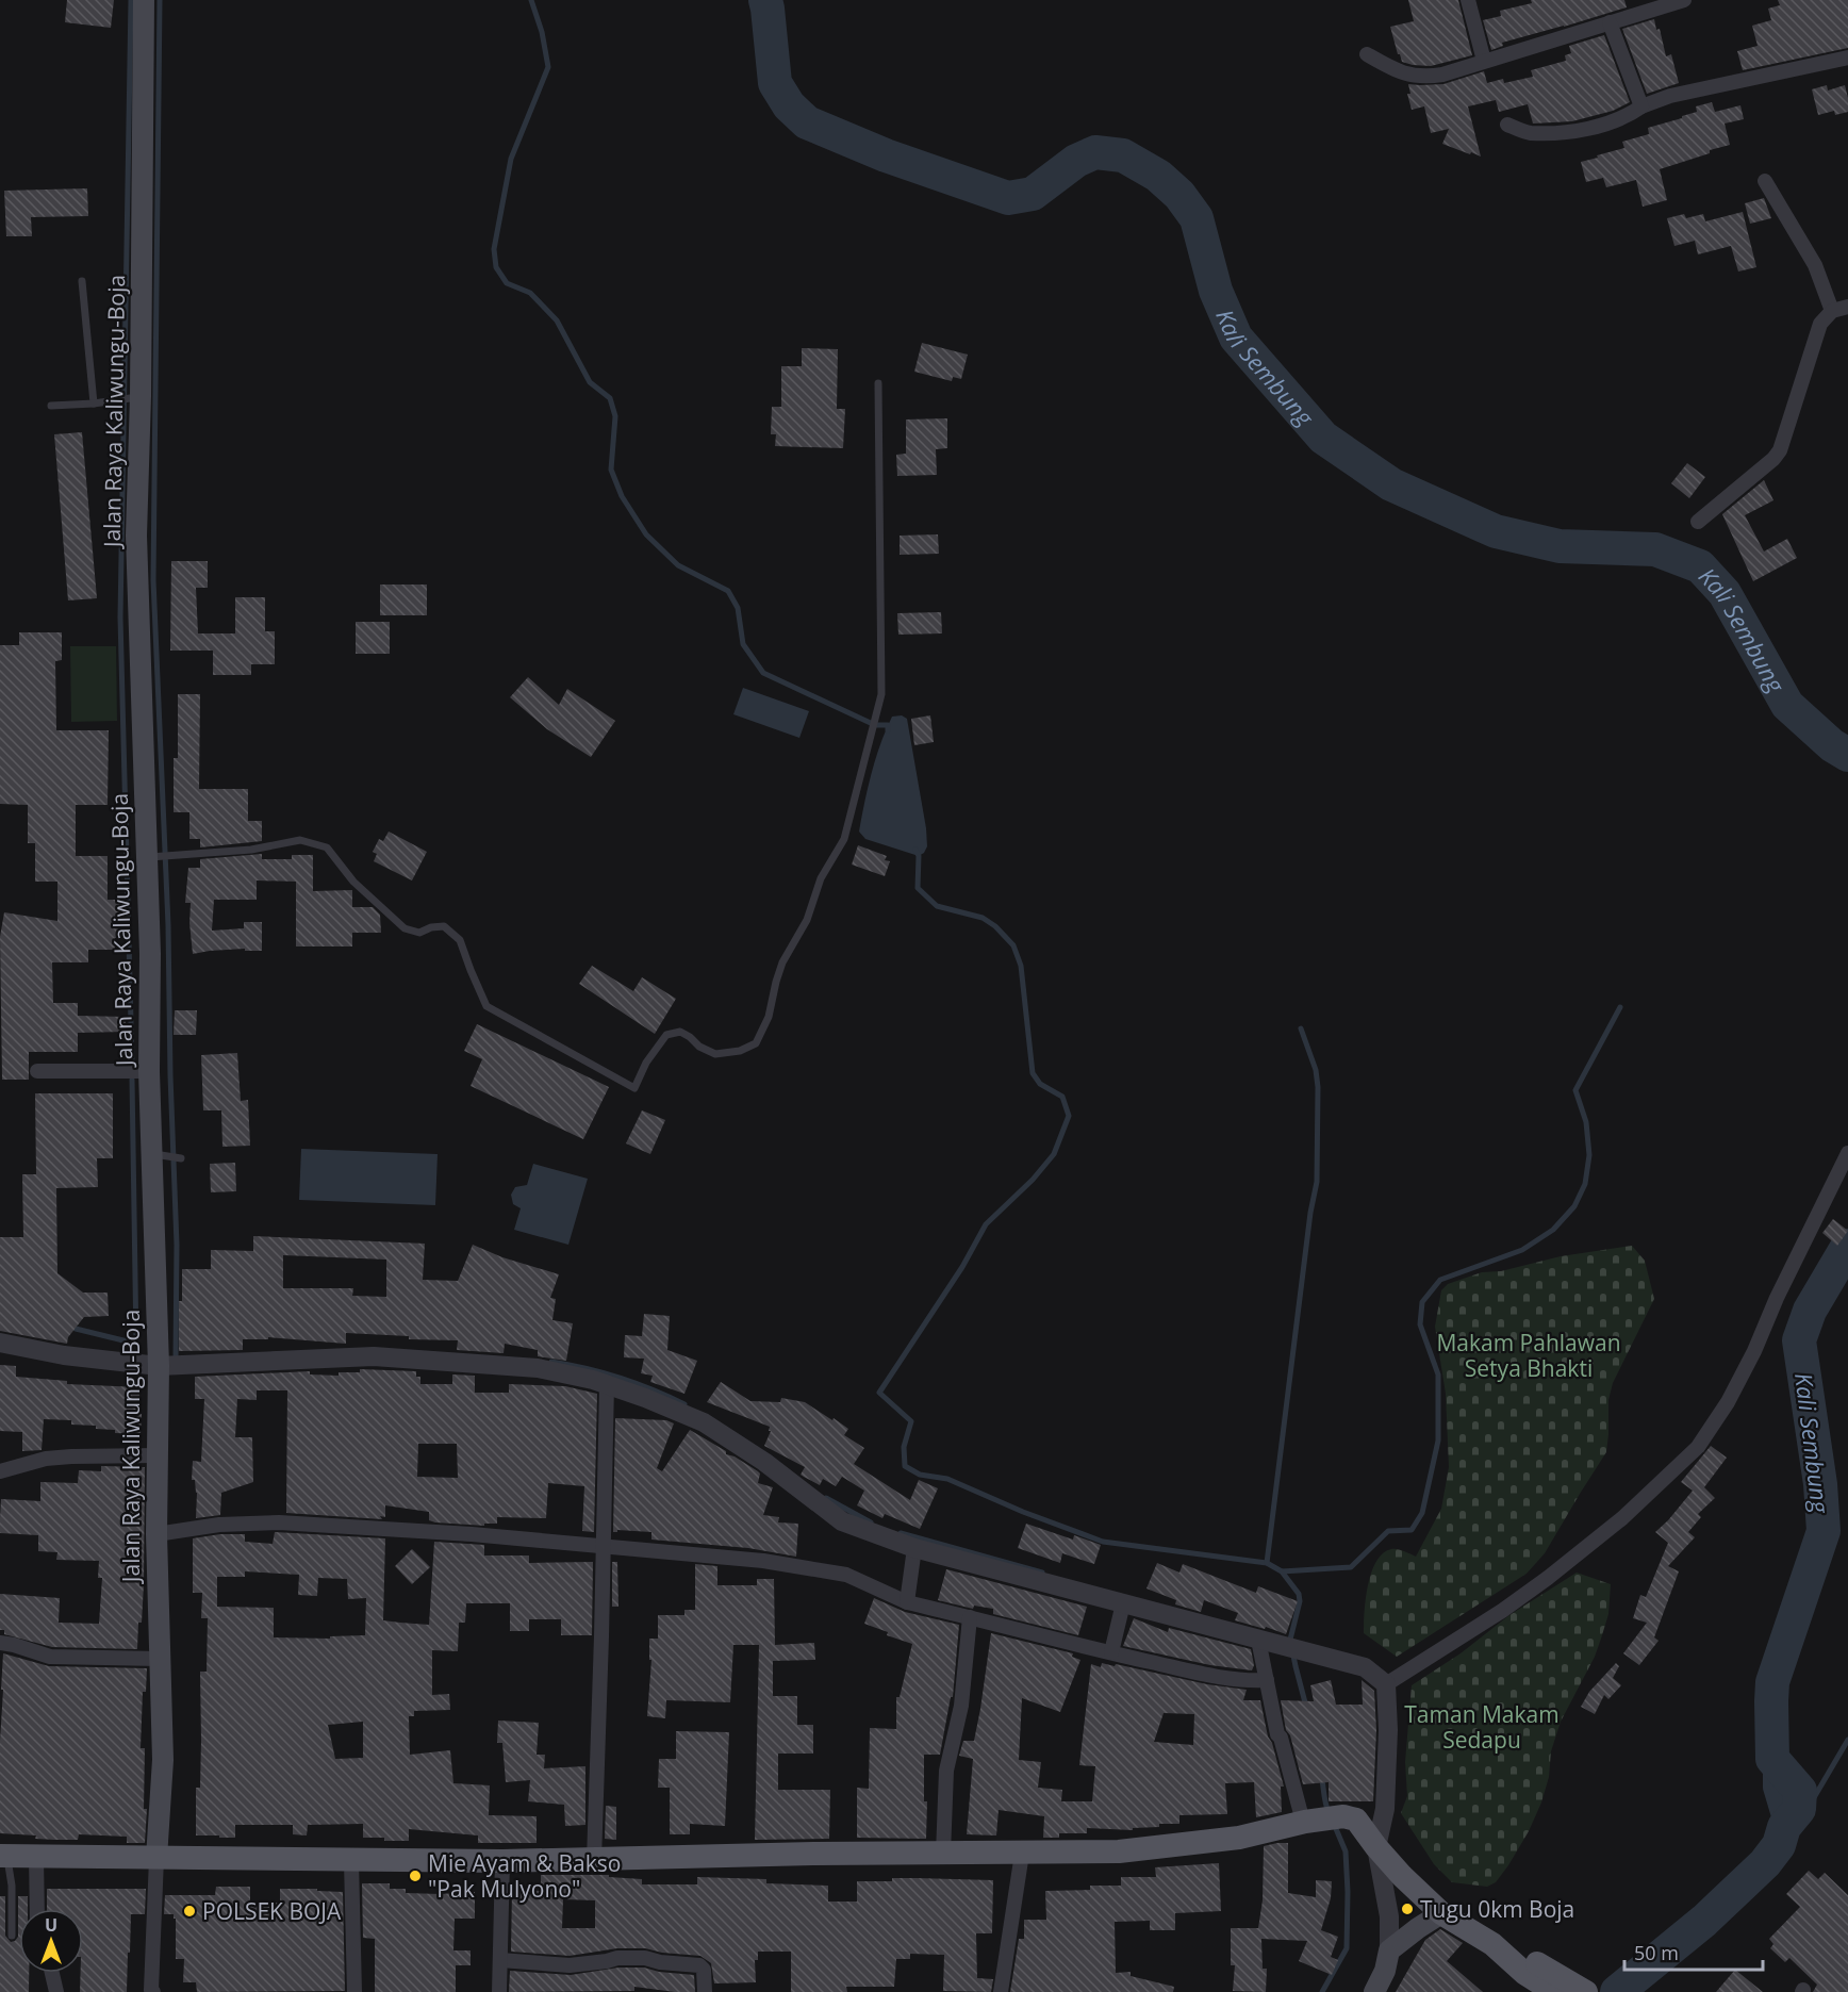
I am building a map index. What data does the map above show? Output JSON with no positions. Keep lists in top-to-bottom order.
{
  "streets": {
    "main road": ["Jalan Raya Kaliwungu-Boja"]
  },
  "water": ["Kali Sembung"],
  "parks": ["Makam Pahlawan Setya Bhakti", "Taman Makam Sedapu"],
  "places": ["Mie Ayam & Bakso \"Pak Mulyono\"", "Tugu 0km Boja", "POLSEK BOJA"],
  "scale_bar": "50 m",
  "north": "top"
}
